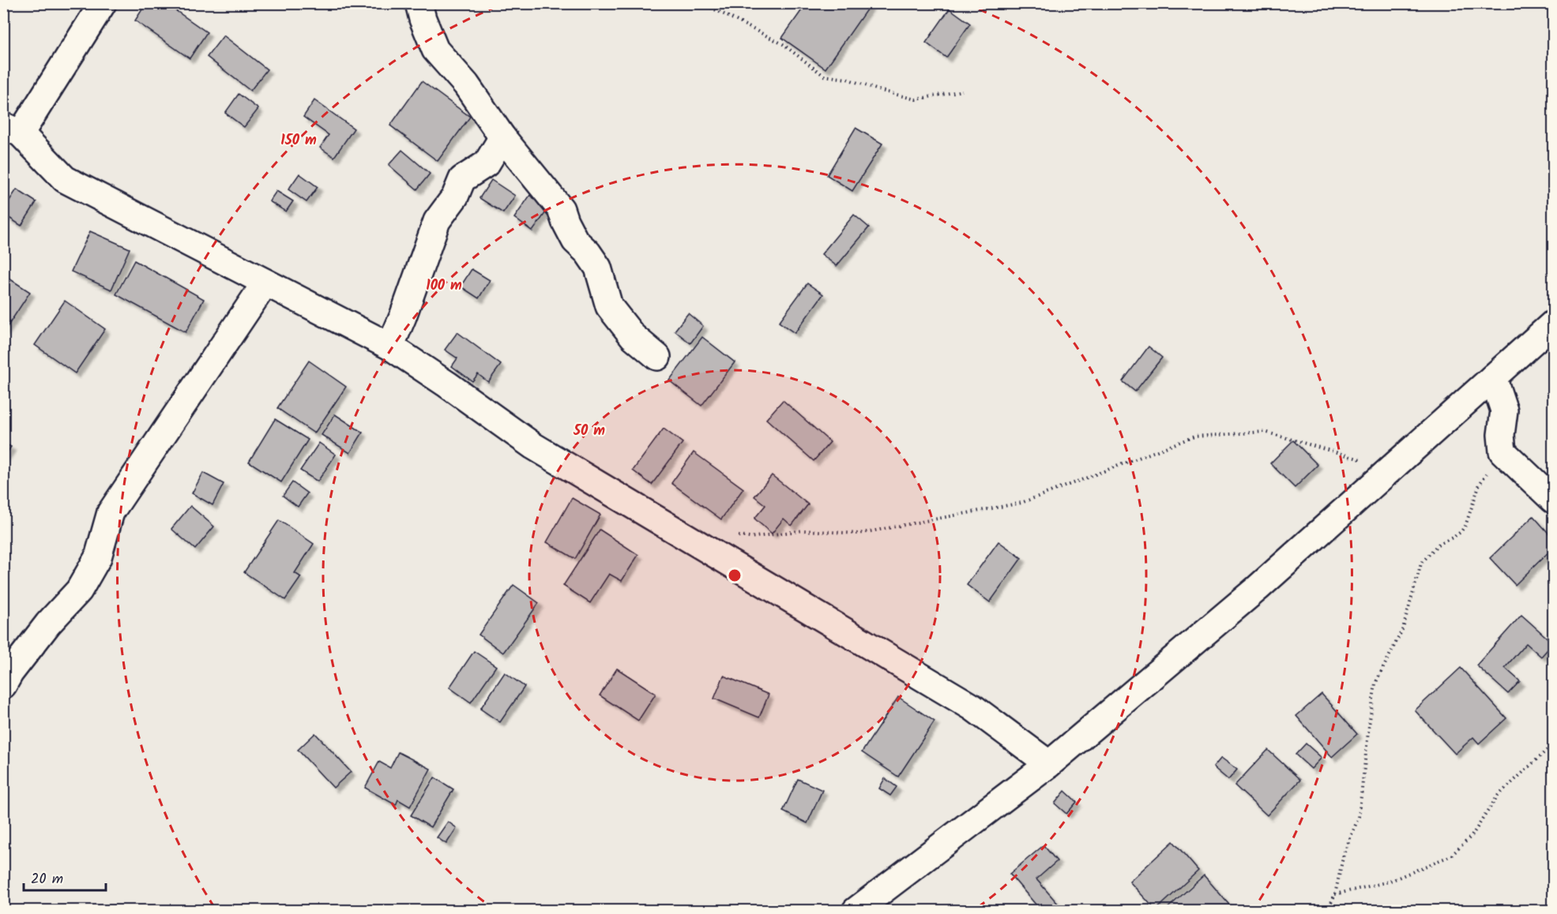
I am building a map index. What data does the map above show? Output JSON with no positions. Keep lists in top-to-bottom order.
{
  "scale_bar": "20 m",
  "rings": ["150 m", "100 m", "50 m"]
}
